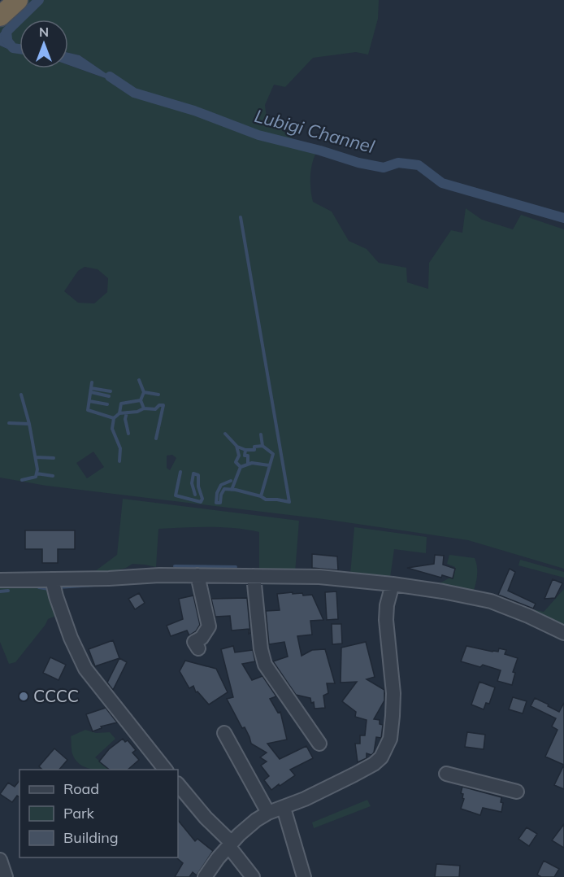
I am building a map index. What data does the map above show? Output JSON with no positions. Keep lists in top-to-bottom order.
{
  "water": ["Lubigi Channel"],
  "places": ["CCCC"],
  "legend": ["Road", "Park", "Building"],
  "north": "top"
}
